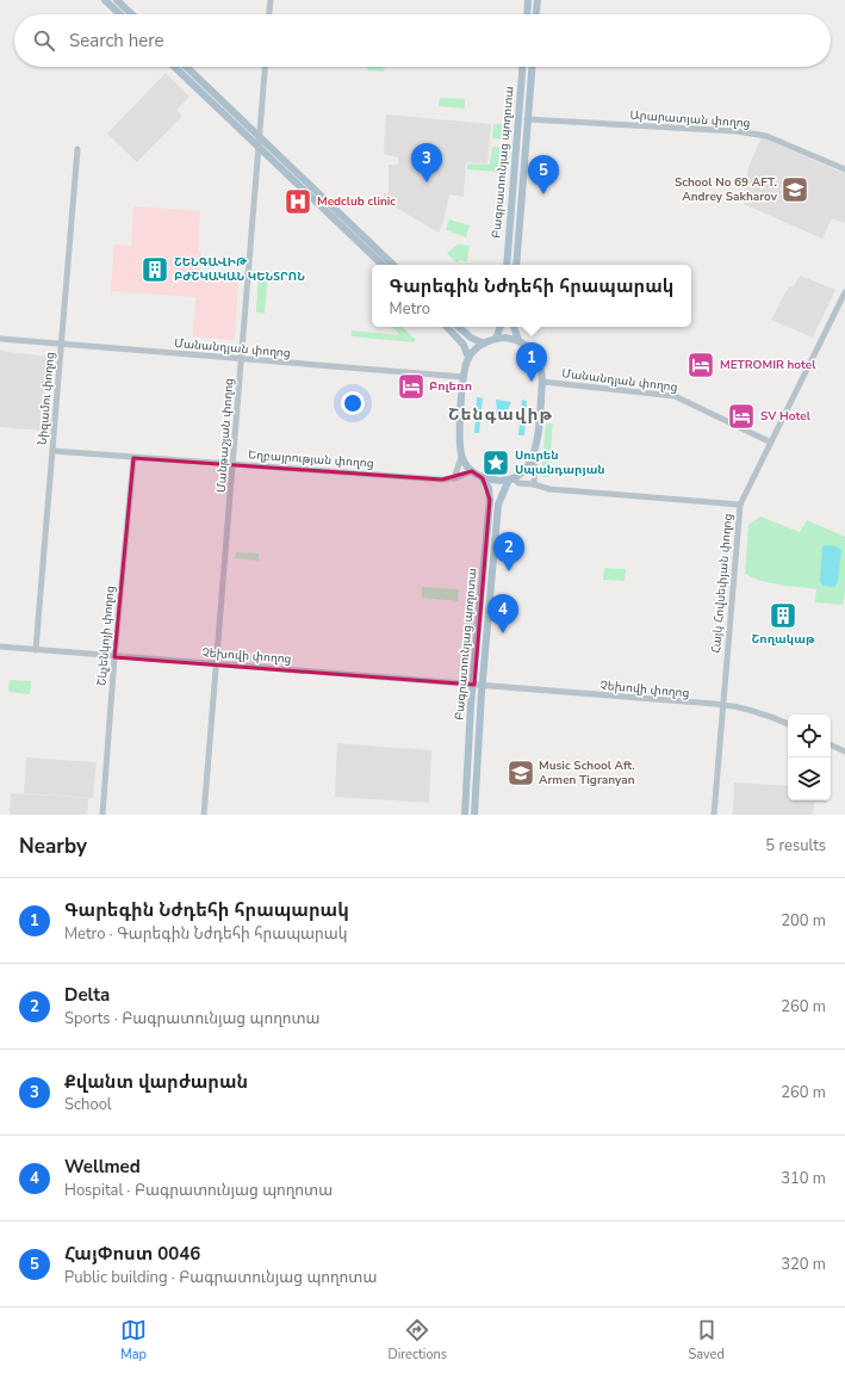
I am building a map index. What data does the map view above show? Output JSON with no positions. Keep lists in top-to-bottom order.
{
  "streets": {
    "main road": ["Բագրատունյաց պողոտա"],
    "street": [
      "Արարատյան փողոց",
      "Մանանդյան փողոց",
      "Նիզամու փողոց",
      "Մանթաշյան փողոց",
      "Եղբայրության փողոց",
      "Հայկ Հովսեփյան փողոց",
      "Շևչենկոյի փողոց",
      "Չեխովի փողոց"
    ]
  },
  "crossings": [
    ["Արարատյան փողոց", "Բագրատունյաց պողոտա"],
    ["Բագրատունյաց պողոտա", "Մանանդյան փողոց"],
    ["Բագրատունյաց պողոտա", "Եղբայրության փողոց"],
    ["Բագրատունյաց պողոտա", "Չեխովի փողոց"],
    ["Մանանդյան փողոց", "Նիզամու փողոց"],
    ["Մանանդյան փողոց", "Մանթաշյան փողոց"],
    ["Մանանդյան փողոց", "Եղբայրության փողոց"],
    ["Մանանդյան փողոց", "Հայկ Հովսեփյան փողոց"],
    ["Նիզամու փողոց", "Եղբայրության փողոց"],
    ["Նիզամու փողոց", "Չեխովի փողոց"],
    ["Մանթաշյան փողոց", "Եղբայրության փողոց"],
    ["Մանթաշյան փողոց", "Չեխովի փողոց"],
    ["Եղբայրության փողոց", "Շևչենկոյի փողոց"],
    ["Հայկ Հովսեփյան փողոց", "Չեխովի փողոց"],
    ["Շևչենկոյի փողոց", "Չեխովի փողոց"]
  ],
  "districts": ["Շենգավիթ"],
  "places": {
    "school or university": ["School No 69 AFT. Andrey Sakharov", "Music School Aft. Armen Tigranyan"],
    "hospital": ["Medclub clinic"],
    "building": ["ՇԵՆԳԱՎԻԹ ԲԺՇԿԱԿԱՆ ԿԵՆՏՐՈՆ", "Շողակաթ"],
    "hotel": ["METROMIR hotel", "Բոլեռո", "SV Hotel"],
    "place": ["Սուրեն Սպանդարյան"]
  },
  "page": {
    "search": "Search here",
    "pins": [
      "3",
      "5",
      "1",
      "2",
      "4"
    ],
    "popup": ["Գարեգին Նժդեհի հրապարակ", "Metro"],
    "heading": ["Nearby", "5 results"],
    "list": [
      {
        "mark": "1",
        "name": "Գարեգին Նժդեհի հրապարակ",
        "note": "Metro · Գարեգին Նժդեհի հրապարակ",
        "value": "200 m"
      },
      {
        "mark": "2",
        "name": "Delta",
        "note": "Sports · Բագրատունյաց պողոտա",
        "value": "260 m"
      },
      {
        "mark": "3",
        "name": "Քվանտ վարժարան",
        "note": "School",
        "value": "260 m"
      },
      {
        "mark": "4",
        "name": "Wellmed",
        "note": "Hospital · Բագրատունյաց պողոտա",
        "value": "310 m"
      },
      {
        "mark": "5",
        "name": "ՀայՓոստ 0046",
        "note": "Public building · Բագրատունյաց պողոտա",
        "value": "320 m"
      }
    ],
    "nav": ["Map", "Directions", "Saved"]
  }
}
